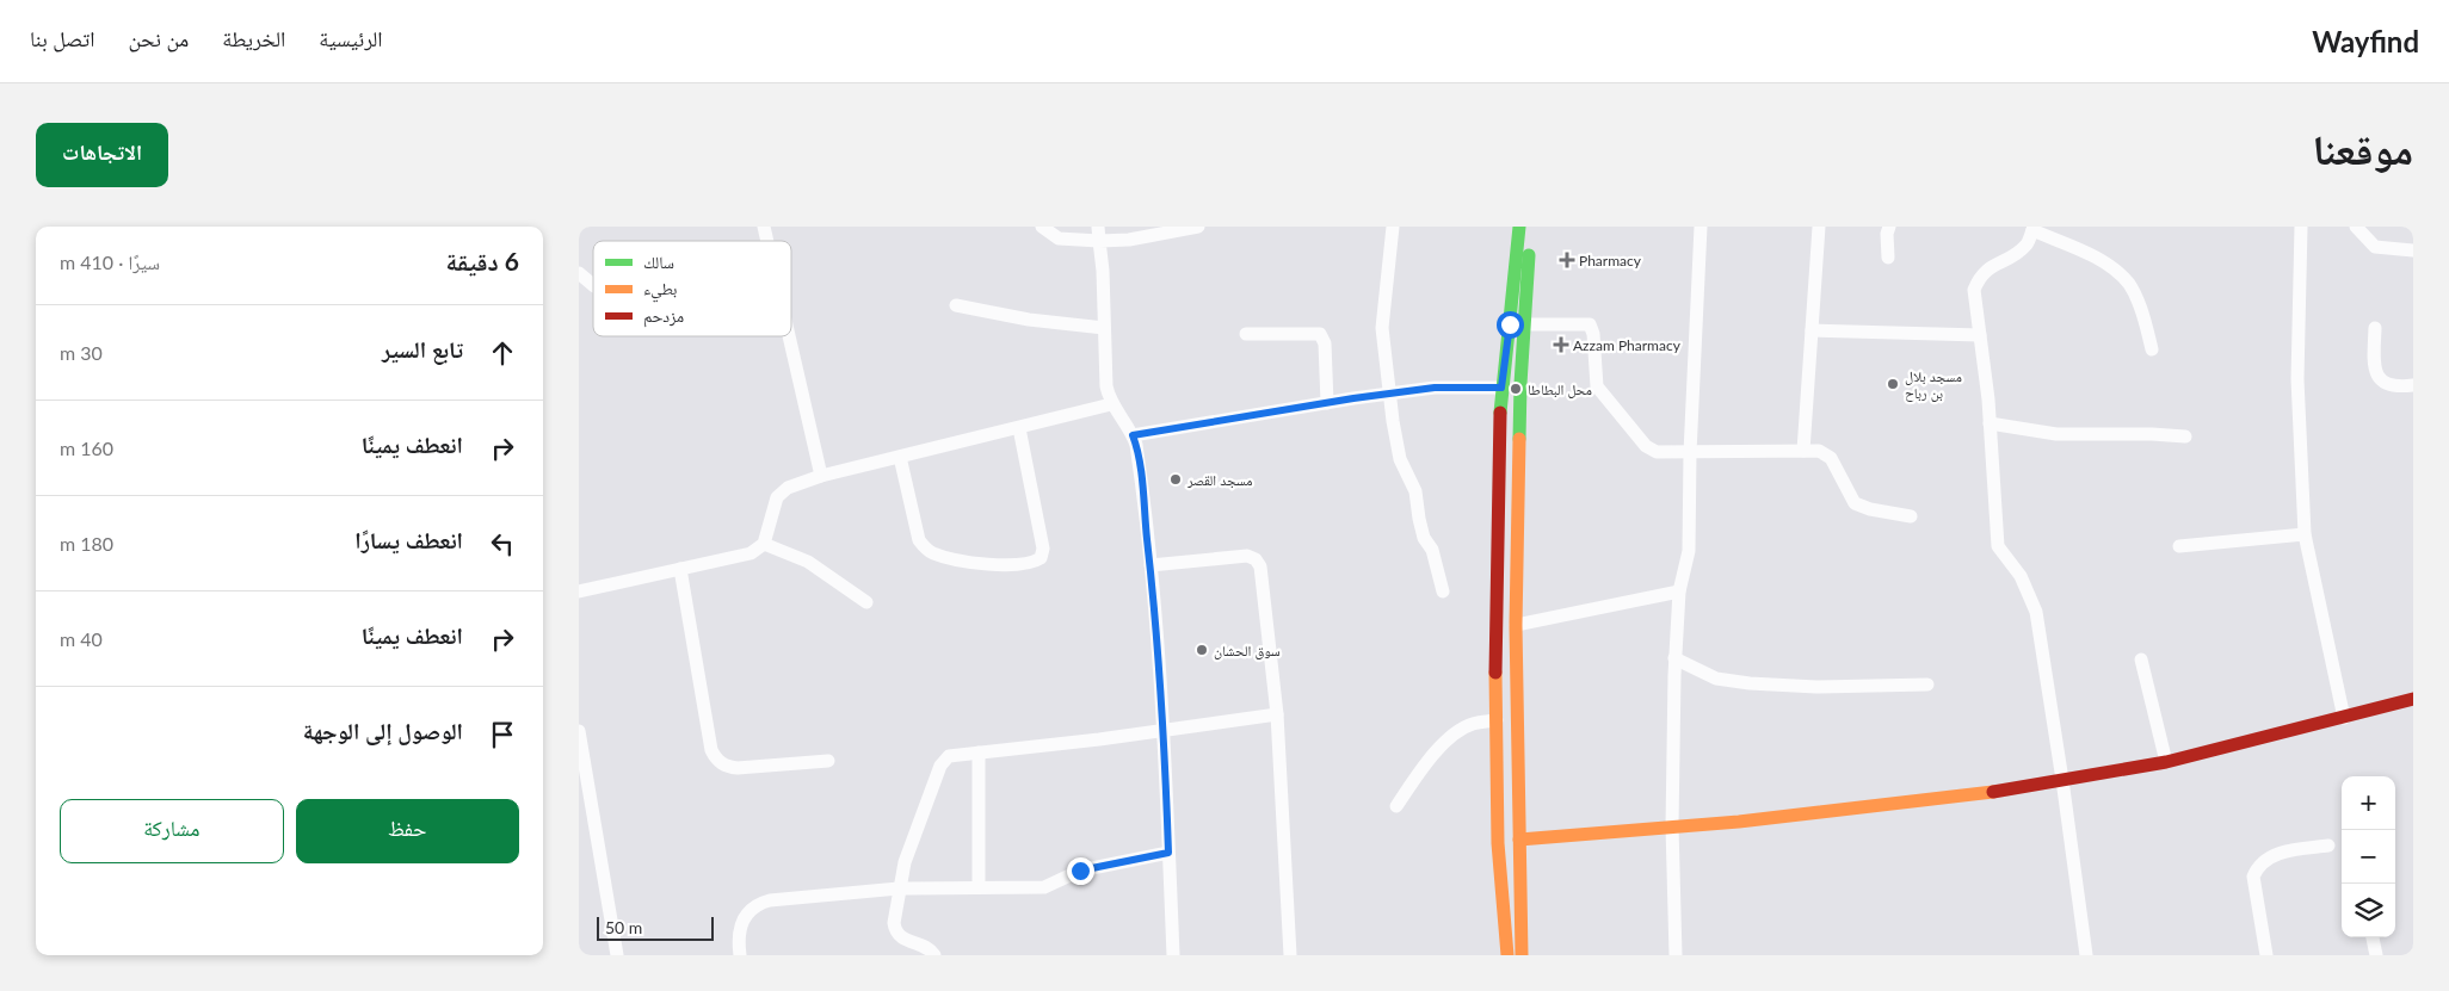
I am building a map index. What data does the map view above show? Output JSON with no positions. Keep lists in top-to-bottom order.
{
  "places": {
    "health": ["Pharmacy", "Azzam Pharmacy"],
    "other": [
      "مسجد بلال بن رباح",
      "محل البطاطا",
      "مسجد القصر",
      "سوق الحشان"
    ]
  },
  "legend": ["سالك", "بطيء", "مزدحم"],
  "scale_bar": "50 m",
  "page": {
    "header": "Wayfind",
    "nav": [
      "الرئيسية",
      "الخريطة",
      "من نحن",
      "اتصل بنا"
    ],
    "title": "موقعنا",
    "buttons": [
      "الاتجاهات",
      ["حفظ", "مشاركة"]
    ],
    "heading": ["6 دقيقة", "سيرًا · 410 m"],
    "list": [
      ["تابع السير", "30 m"],
      ["انعطف يمينًا", "160 m"],
      ["انعطف يسارًا", "180 m"],
      ["انعطف يمينًا", "40 m"],
      "الوصول إلى الوجهة"
    ],
    "map_buttons": ["+", "−"],
    "scale": "50 m"
  }
}
